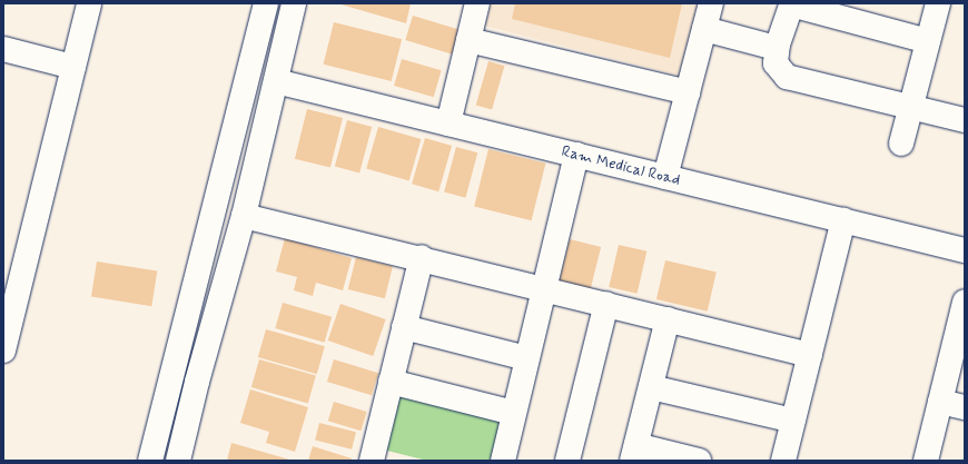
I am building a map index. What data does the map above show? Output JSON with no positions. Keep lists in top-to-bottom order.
{
  "streets": {
    "street": ["Ram Medical Road"]
  }
}
